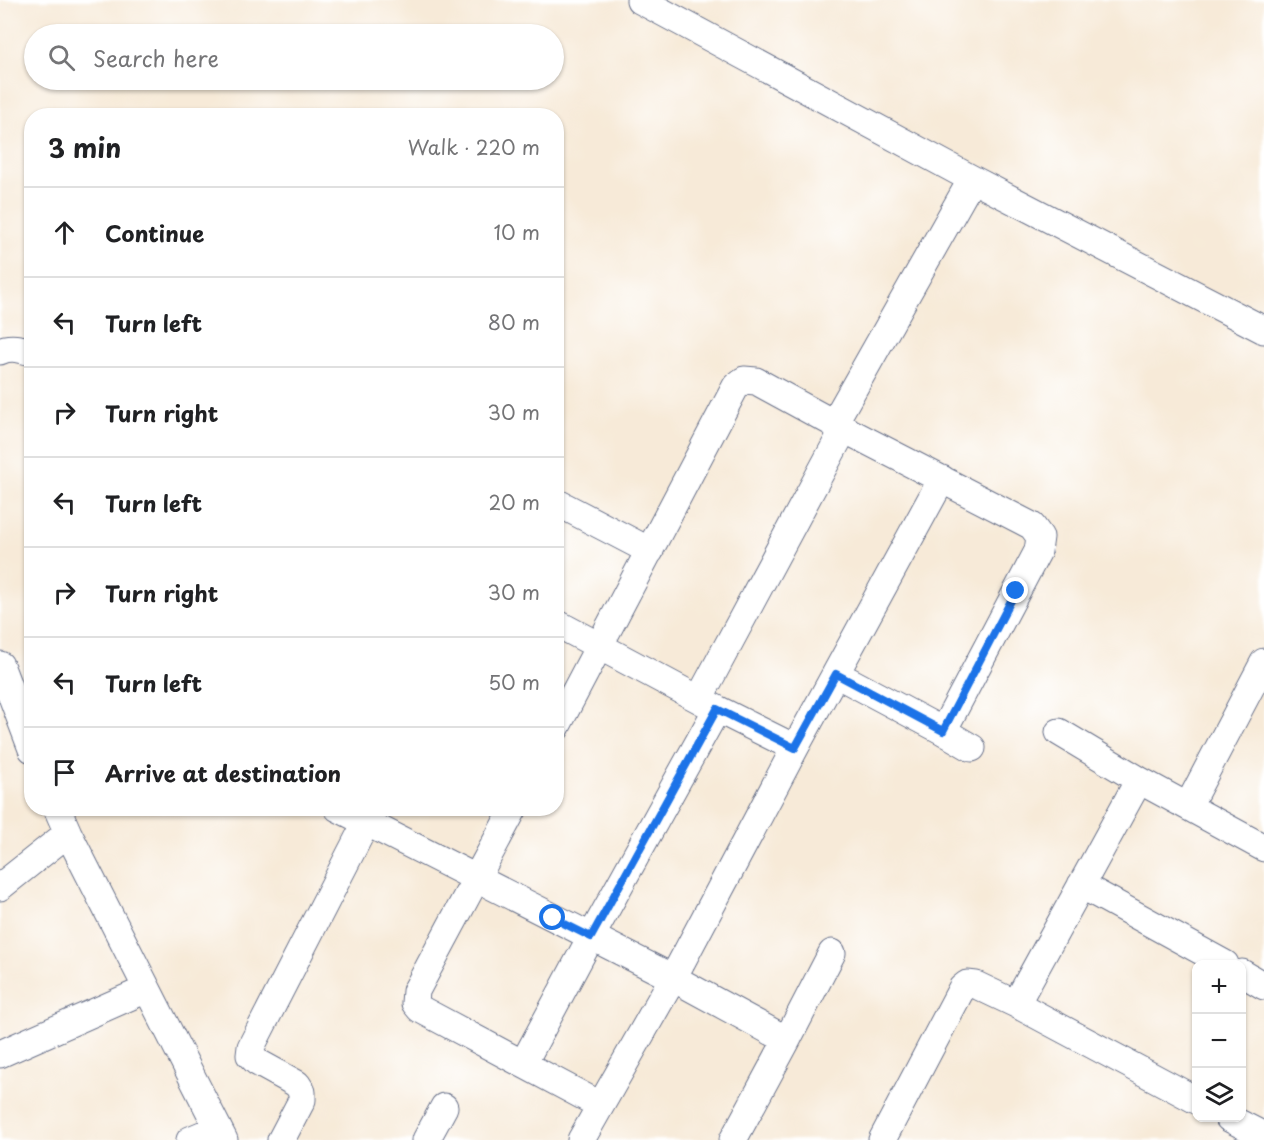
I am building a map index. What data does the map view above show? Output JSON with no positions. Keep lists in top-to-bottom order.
{
  "page": {
    "search": "Search here",
    "heading": ["3 min", "Walk · 220 m"],
    "list": [
      ["Continue", "10 m"],
      ["Turn left", "80 m"],
      ["Turn right", "30 m"],
      ["Turn left", "20 m"],
      ["Turn right", "30 m"],
      ["Turn left", "50 m"],
      "Arrive at destination"
    ],
    "map_buttons": ["+", "−"]
  }
}
